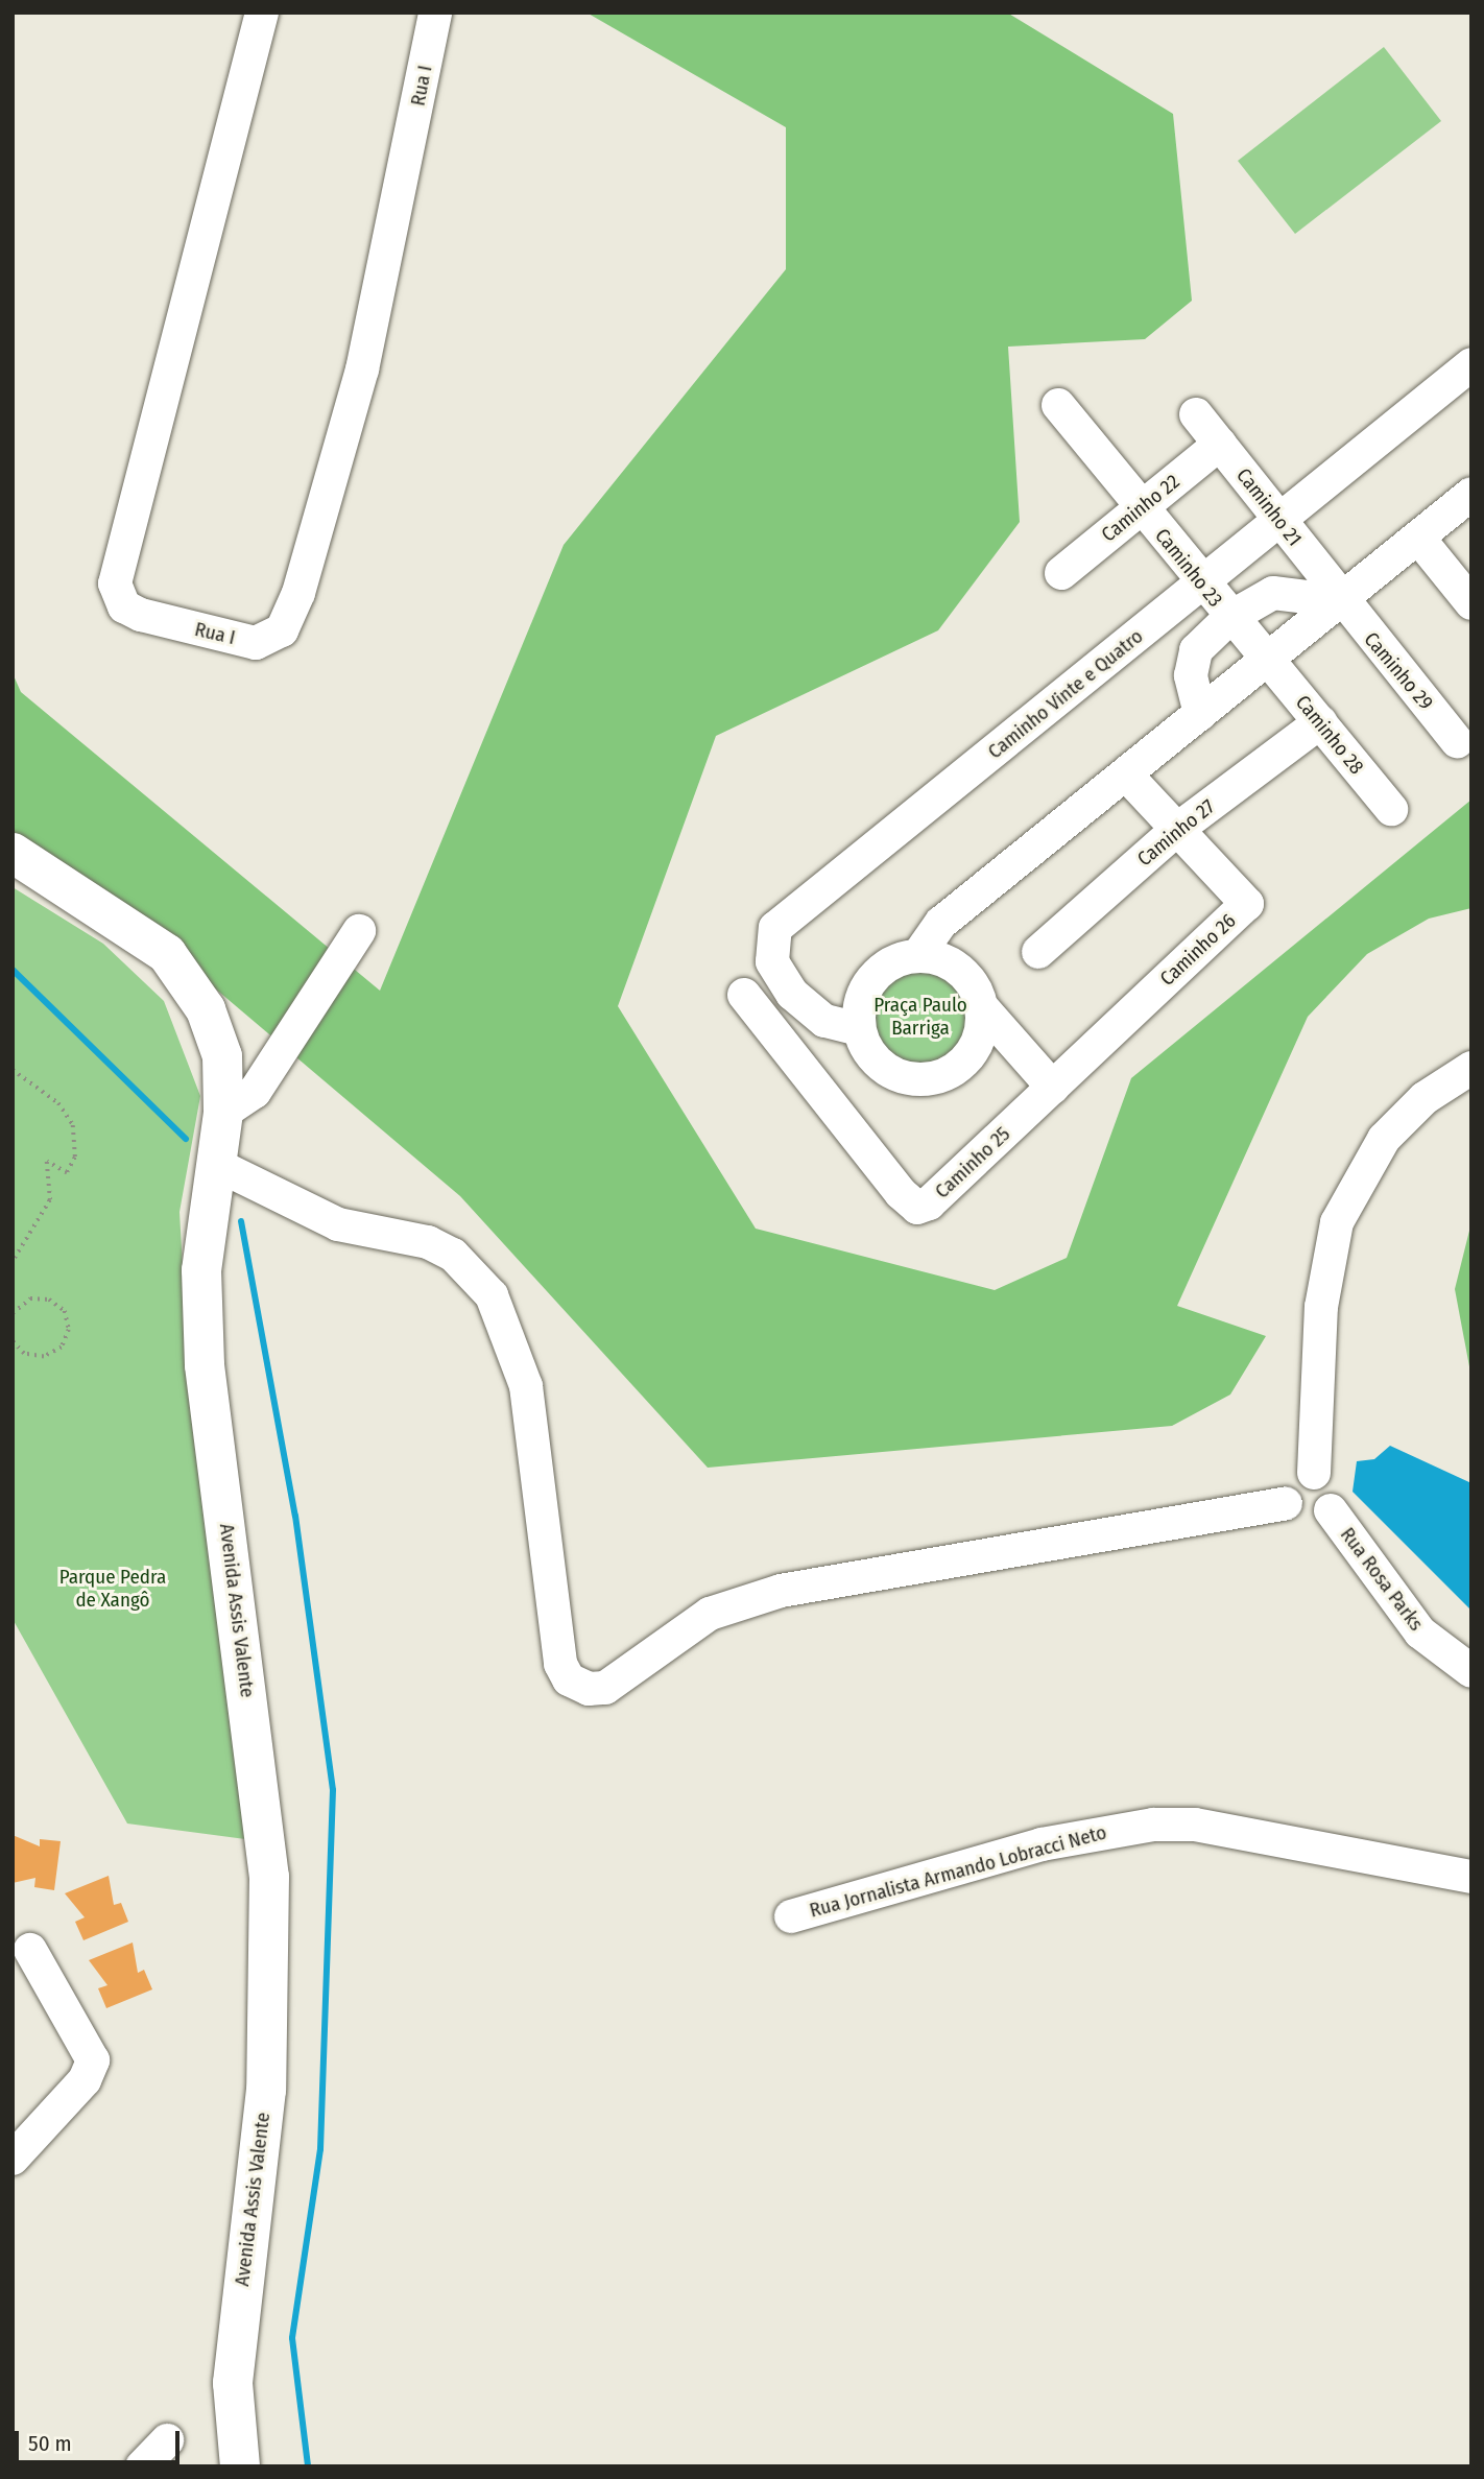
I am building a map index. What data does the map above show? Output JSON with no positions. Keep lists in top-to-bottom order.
{
  "streets": {
    "main road": ["Avenida Assis Valente"],
    "street": [
      "Rua I",
      "Caminho 21",
      "Caminho 22",
      "Caminho 23",
      "Caminho 29",
      "Caminho Vinte e Quatro",
      "Caminho 28",
      "Caminho 27",
      "Caminho 26",
      "Caminho 25",
      "Rua Rosa Parks",
      "Rua Jornalista Armando Lobracci Neto"
    ]
  },
  "crossings": [
    ["Caminho 21", "Caminho 22"],
    ["Caminho 21", "Caminho 29"],
    ["Caminho 21", "Caminho Vinte e Quatro"],
    ["Caminho 22", "Caminho 23"],
    ["Caminho 23", "Caminho Vinte e Quatro"],
    ["Caminho 23", "Caminho 28"],
    ["Caminho 28", "Caminho 27"],
    ["Caminho 27", "Caminho 26"],
    ["Caminho 26", "Caminho 25"]
  ],
  "parks": ["Praça Paulo Barriga", "Parque Pedra de Xangô"],
  "scale_bar": "50 m"
}
